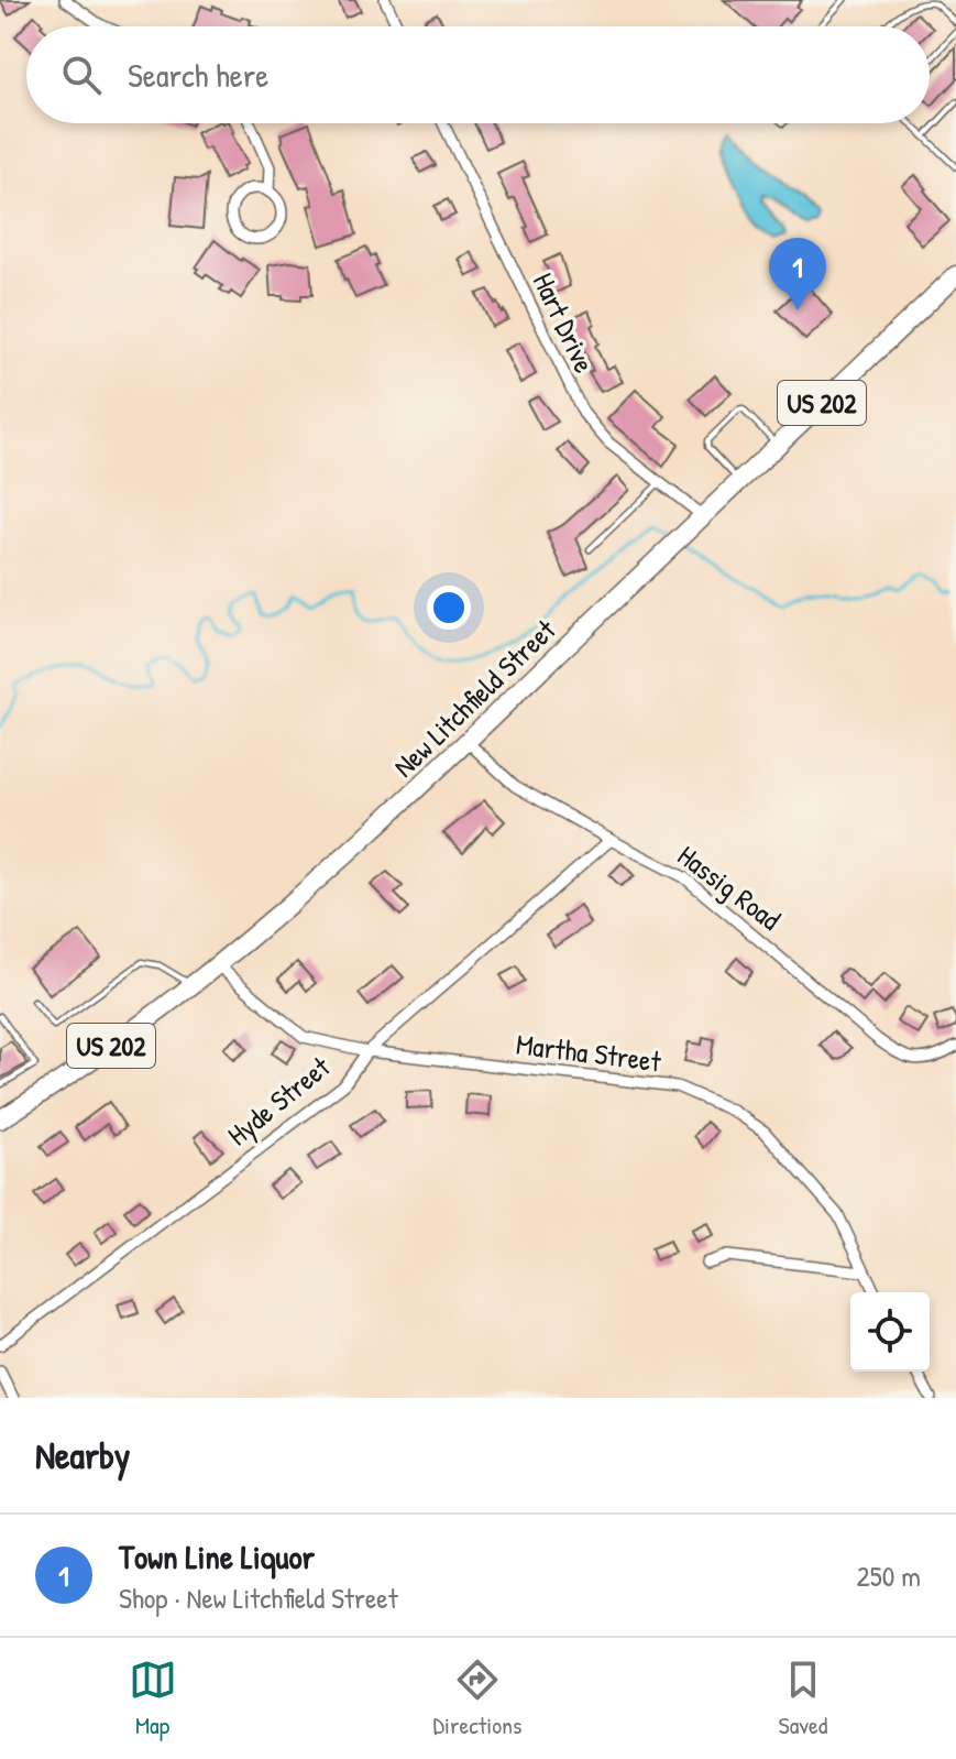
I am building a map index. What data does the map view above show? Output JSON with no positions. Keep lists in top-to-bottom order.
{
  "streets": {
    "highway": ["US 202", "New Litchfield Street"],
    "street": [
      "Hart Drive",
      "Hassig Road",
      "Martha Street",
      "Hyde Street"
    ]
  },
  "crossings": [
    ["Hart Drive", "New Litchfield Street"],
    ["New Litchfield Street", "Hassig Road"],
    ["New Litchfield Street", "Martha Street"],
    ["Hassig Road", "Hyde Street"],
    ["Martha Street", "Hyde Street"]
  ],
  "page": {
    "search": "Search here",
    "pins": "1",
    "heading": "Nearby",
    "list": [
      {
        "mark": "1",
        "name": "Town Line Liquor",
        "note": "Shop · New Litchfield Street",
        "value": "250 m"
      }
    ],
    "nav": ["Map", "Directions", "Saved"]
  }
}
